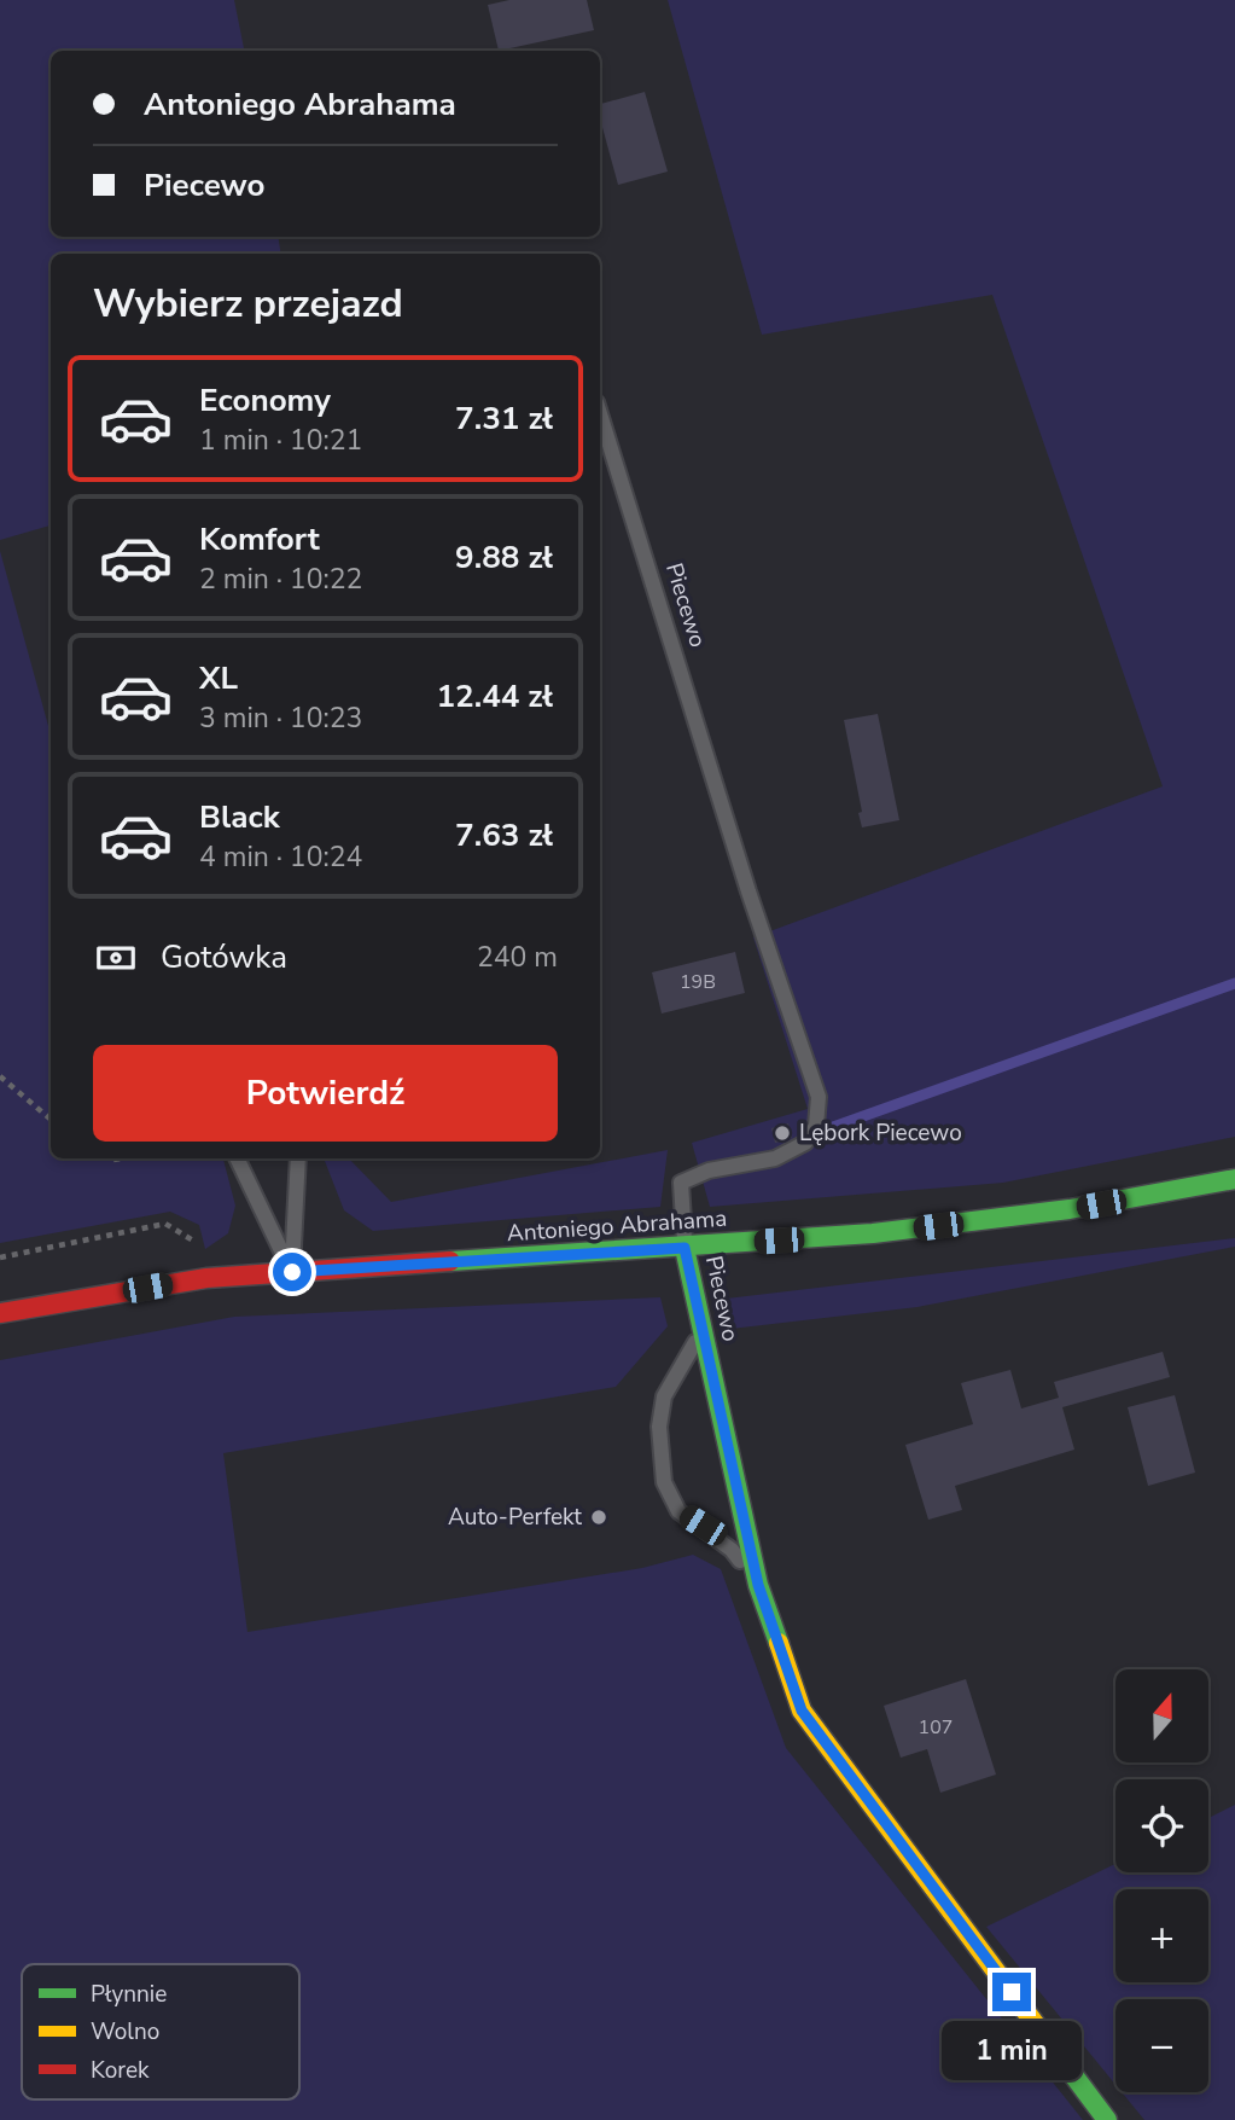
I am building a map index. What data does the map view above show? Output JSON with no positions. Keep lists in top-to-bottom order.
{
  "streets": {
    "main road": ["Piecewo", "Antoniego Abrahama"]
  },
  "crossings": [
    ["Piecewo", "Antoniego Abrahama"]
  ],
  "places": ["Lębork Piecewo", "Auto-Perfekt"],
  "house_numbers": ["19B", "107"],
  "legend": ["Płynnie", "Wolno", "Korek"],
  "north": "top",
  "page": {
    "banner": ["Antoniego Abrahama", "Piecewo"],
    "heading": "Wybierz przejazd",
    "list": [
      {
        "name": "Economy",
        "note": "1 min · 10:21",
        "value": "7.31 zł"
      },
      {
        "name": "Komfort",
        "note": "2 min · 10:22",
        "value": "9.88 zł"
      },
      {
        "name": "XL",
        "note": "3 min · 10:23",
        "value": "12.44 zł"
      },
      {
        "name": "Black",
        "note": "4 min · 10:24",
        "value": "7.63 zł"
      }
    ],
    "pay": ["Gotówka", "240 m"],
    "buttons": "Potwierdź",
    "map_buttons": ["+", "−"],
    "bubble": "1 min"
  }
}
